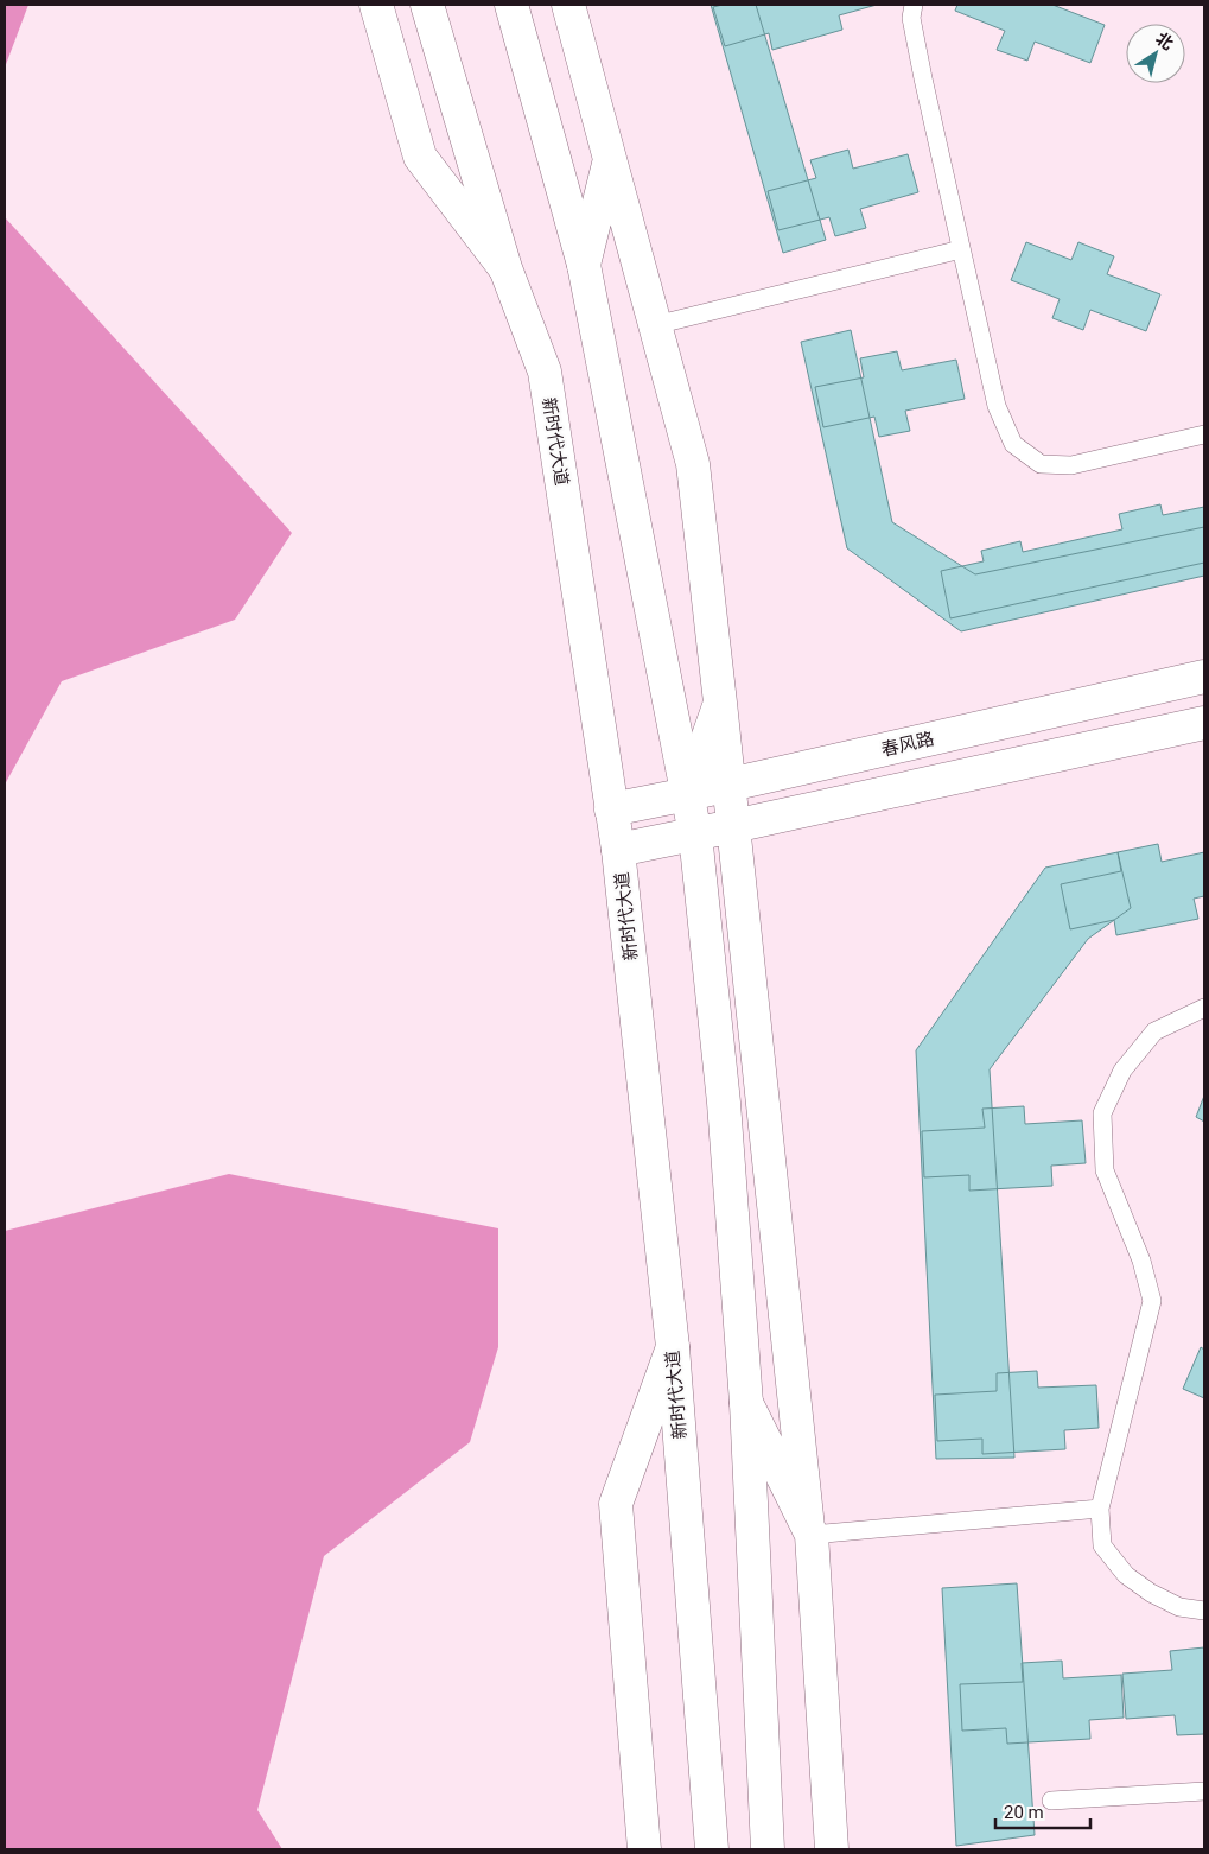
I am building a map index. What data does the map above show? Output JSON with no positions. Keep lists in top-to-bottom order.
{
  "streets": {
    "main road": ["新时代大道", "春风路"]
  },
  "crossings": [
    ["新时代大道", "春风路"]
  ],
  "scale_bar": "20 m",
  "north": "top right"
}
